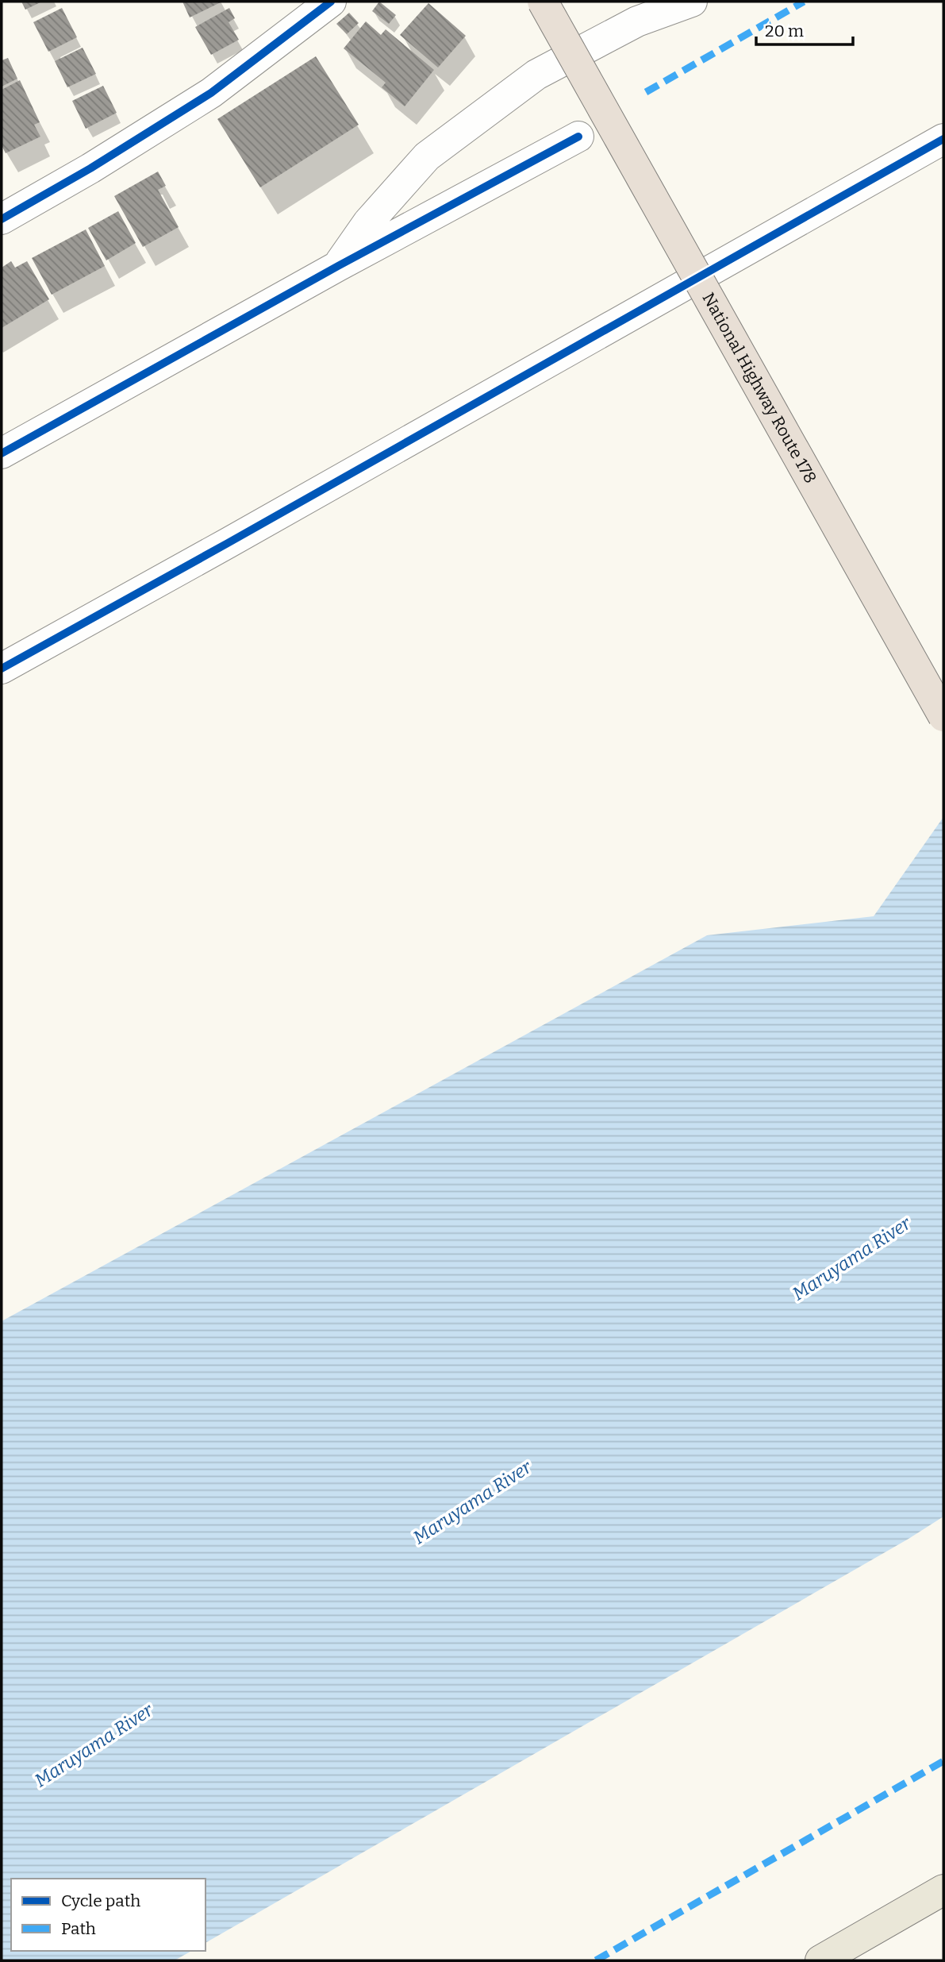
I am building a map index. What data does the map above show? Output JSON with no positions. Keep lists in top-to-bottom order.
{
  "streets": {
    "highway": ["National Highway Route 178"]
  },
  "water": ["Maruyama River"],
  "legend": ["Cycle path", "Path"],
  "scale_bar": "20 m"
}
